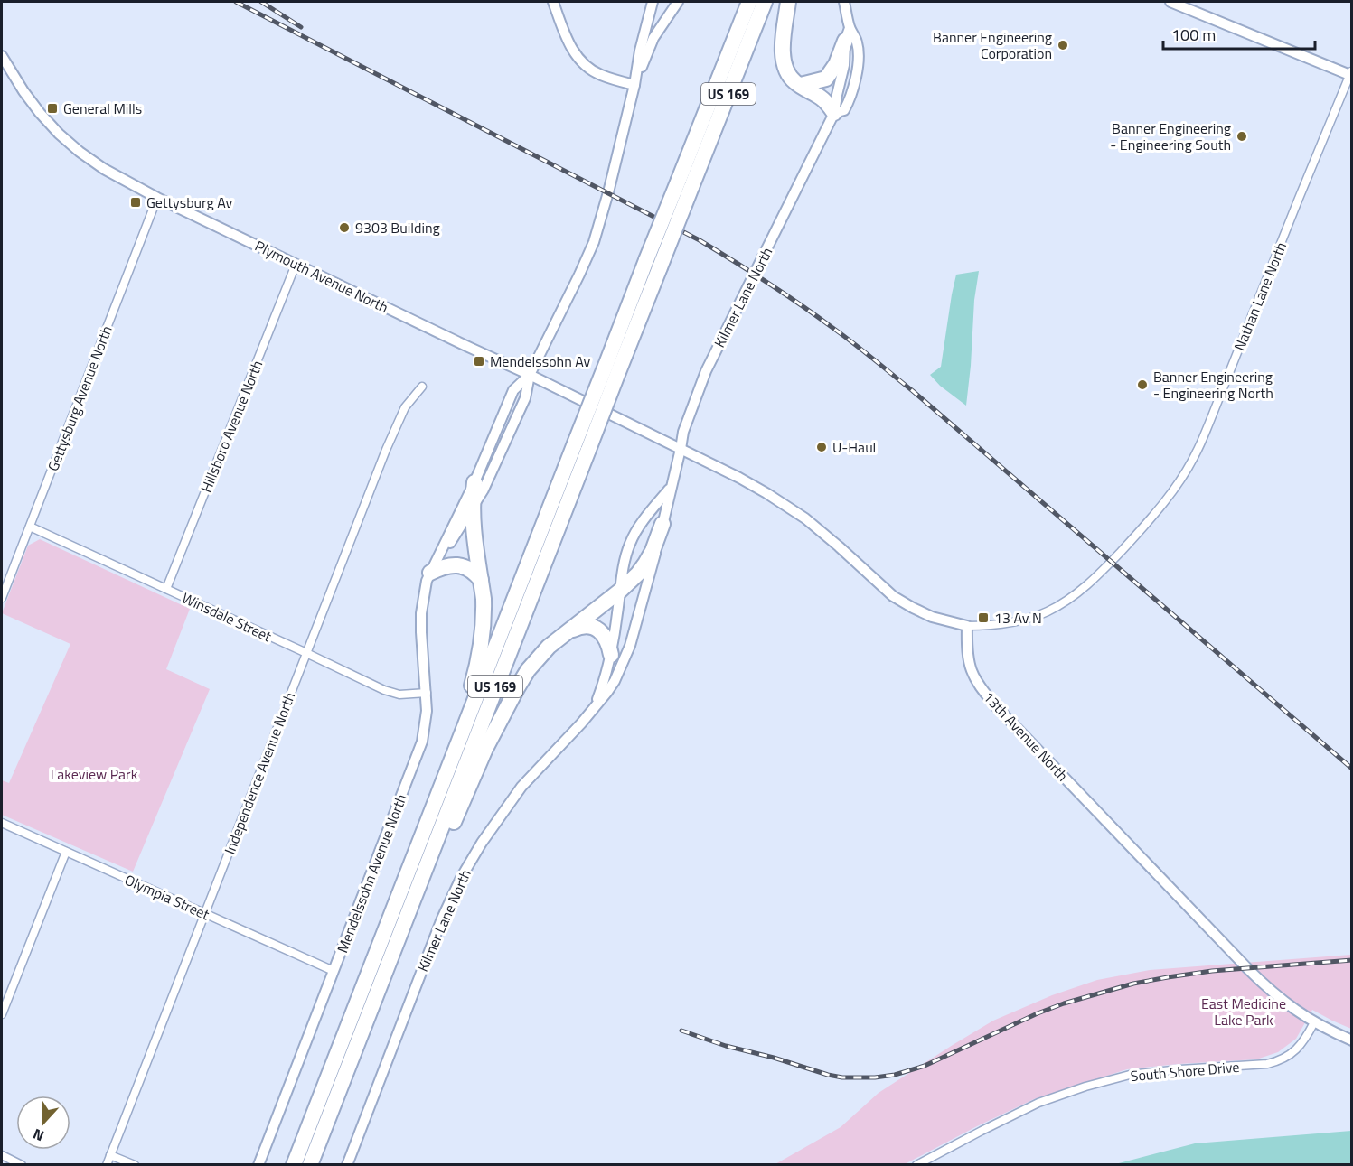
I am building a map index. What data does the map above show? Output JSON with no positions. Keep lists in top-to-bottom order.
{
  "streets": {
    "highway": ["US 169"],
    "street": [
      "Plymouth Avenue North",
      "Nathan Lane North",
      "Kilmer Lane North",
      "Gettysburg Avenue North",
      "Hillsboro Avenue North",
      "Winsdale Street",
      "13th Avenue North",
      "Independence Avenue North",
      "Mendelssohn Avenue North",
      "Olympia Street",
      "South Shore Drive"
    ]
  },
  "crossings": [
    ["Plymouth Avenue North", "Kilmer Lane North"],
    ["Plymouth Avenue North", "Gettysburg Avenue North"],
    ["Plymouth Avenue North", "Hillsboro Avenue North"],
    ["Plymouth Avenue North", "Mendelssohn Avenue North"],
    ["Nathan Lane North", "13th Avenue North"],
    ["Gettysburg Avenue North", "Winsdale Street"],
    ["Hillsboro Avenue North", "Winsdale Street"],
    ["Winsdale Street", "Independence Avenue North"],
    ["Winsdale Street", "Mendelssohn Avenue North"],
    ["13th Avenue North", "South Shore Drive"],
    ["Independence Avenue North", "Olympia Street"],
    ["Mendelssohn Avenue North", "Olympia Street"]
  ],
  "parks": ["Lakeview Park", "East Medicine Lake Park"],
  "places": {
    "other": [
      "Banner Engineering Corporation",
      "Banner Engineering - Engineering South",
      "9303 Building",
      "Banner Engineering - Engineering North",
      "U-Haul"
    ],
    "transit": [
      "General Mills",
      "Gettysburg Av",
      "Mendelssohn Av",
      "13 Av N"
    ]
  },
  "scale_bar": "100 m",
  "north": "bottom"
}
